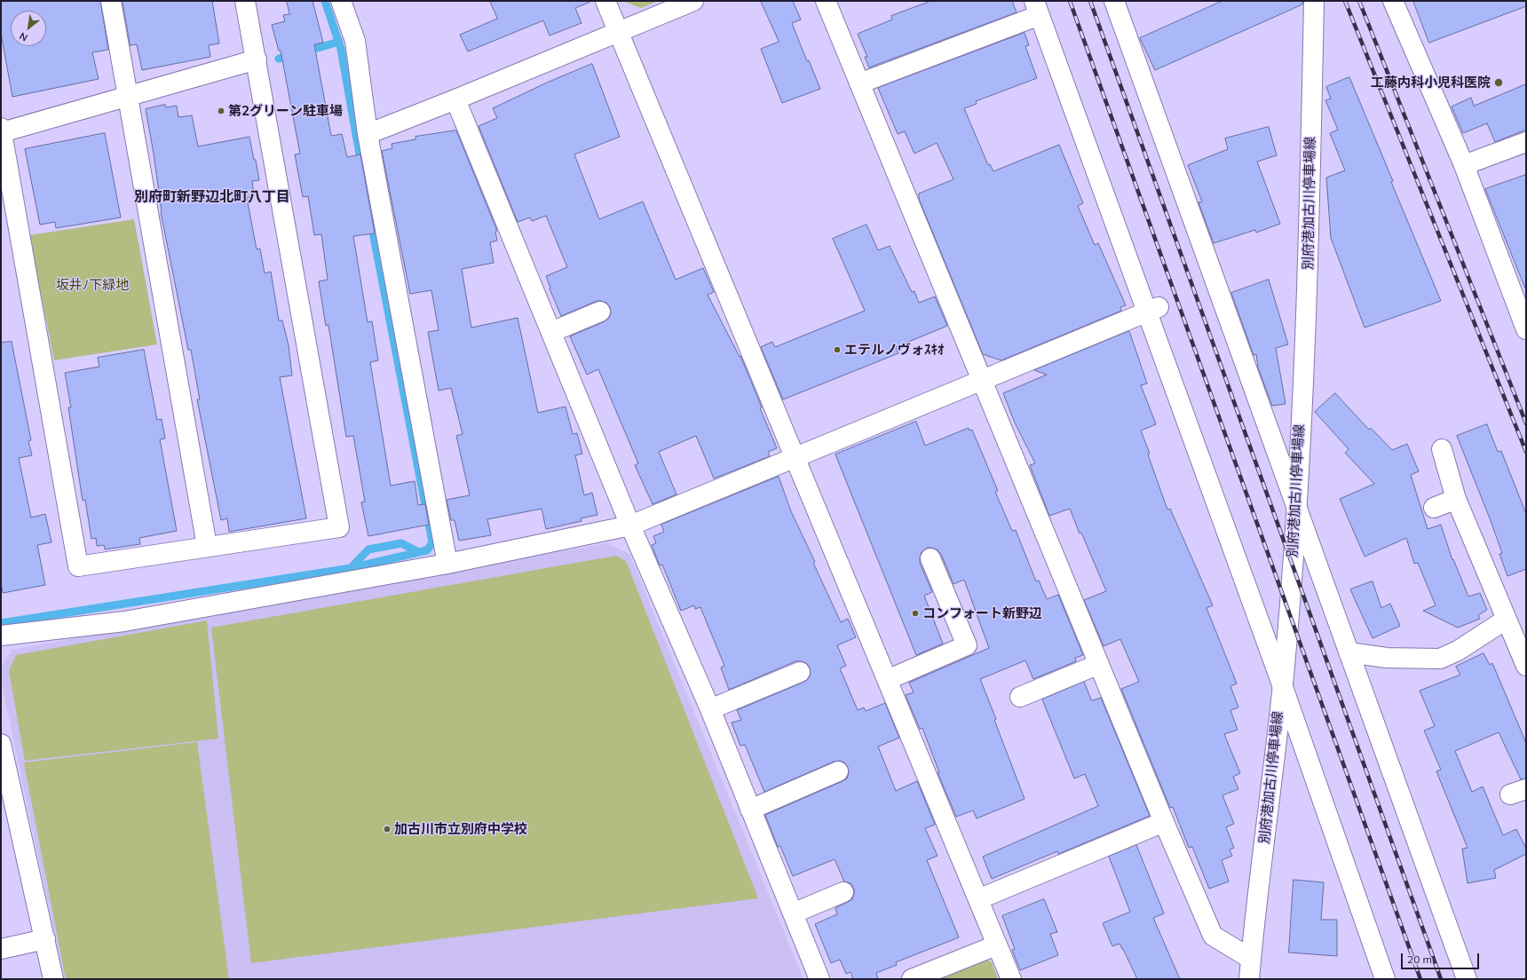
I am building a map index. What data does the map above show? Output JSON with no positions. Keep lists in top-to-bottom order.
{
  "streets": {
    "street": ["別府港加古川停車場線"]
  },
  "districts": ["別府町新野辺北町八丁目"],
  "parks": ["坂井ﾉ下緑地"],
  "places": [
    "工藤内科小児科医院",
    "第2グリーン駐車場",
    "エテルノヴォｽｷｵ",
    "コンフォート新野辺",
    "加古川市立別府中学校"
  ],
  "scale_bar": "20 m",
  "north": "bottom left"
}
